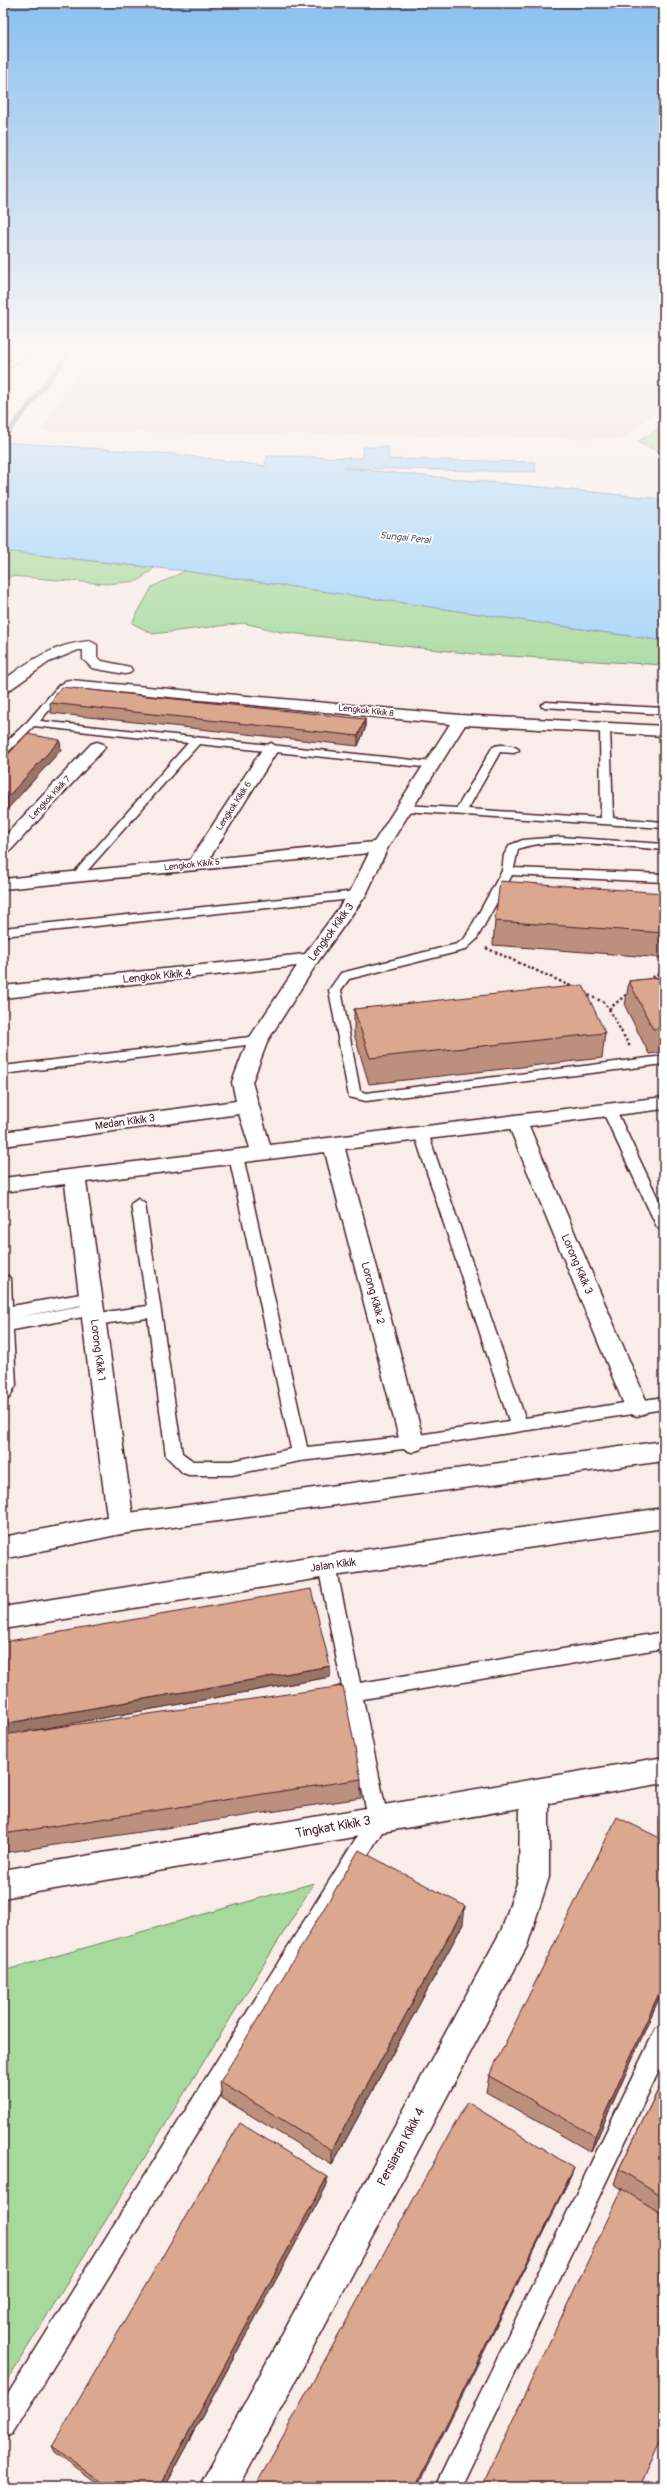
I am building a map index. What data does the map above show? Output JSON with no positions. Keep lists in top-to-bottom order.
{
  "streets": {
    "street": [
      "Lengkok Kikik 8",
      "Lengkok Kikik 7",
      "Lengkok Kikik 6",
      "Lengkok Kikik 5",
      "Lengkok Kikik 3",
      "Lengkok Kikik 4",
      "Medan Kikik 3",
      "Lorong Kikik 3",
      "Lorong Kikik 2",
      "Lorong Kikik 1",
      "Jalan Kikik",
      "Tingkat Kikik 3",
      "Persiaran Kikik 4"
    ]
  },
  "crossings": [
    ["Lengkok Kikik 8", "Lengkok Kikik 3"],
    ["Lengkok Kikik 6", "Lengkok Kikik 5"],
    ["Lengkok Kikik 5", "Lengkok Kikik 3"],
    ["Lengkok Kikik 3", "Lengkok Kikik 4"],
    ["Lengkok Kikik 3", "Medan Kikik 3"],
    ["Tingkat Kikik 3", "Persiaran Kikik 4"]
  ],
  "water": ["Sungai Perai"]
}
